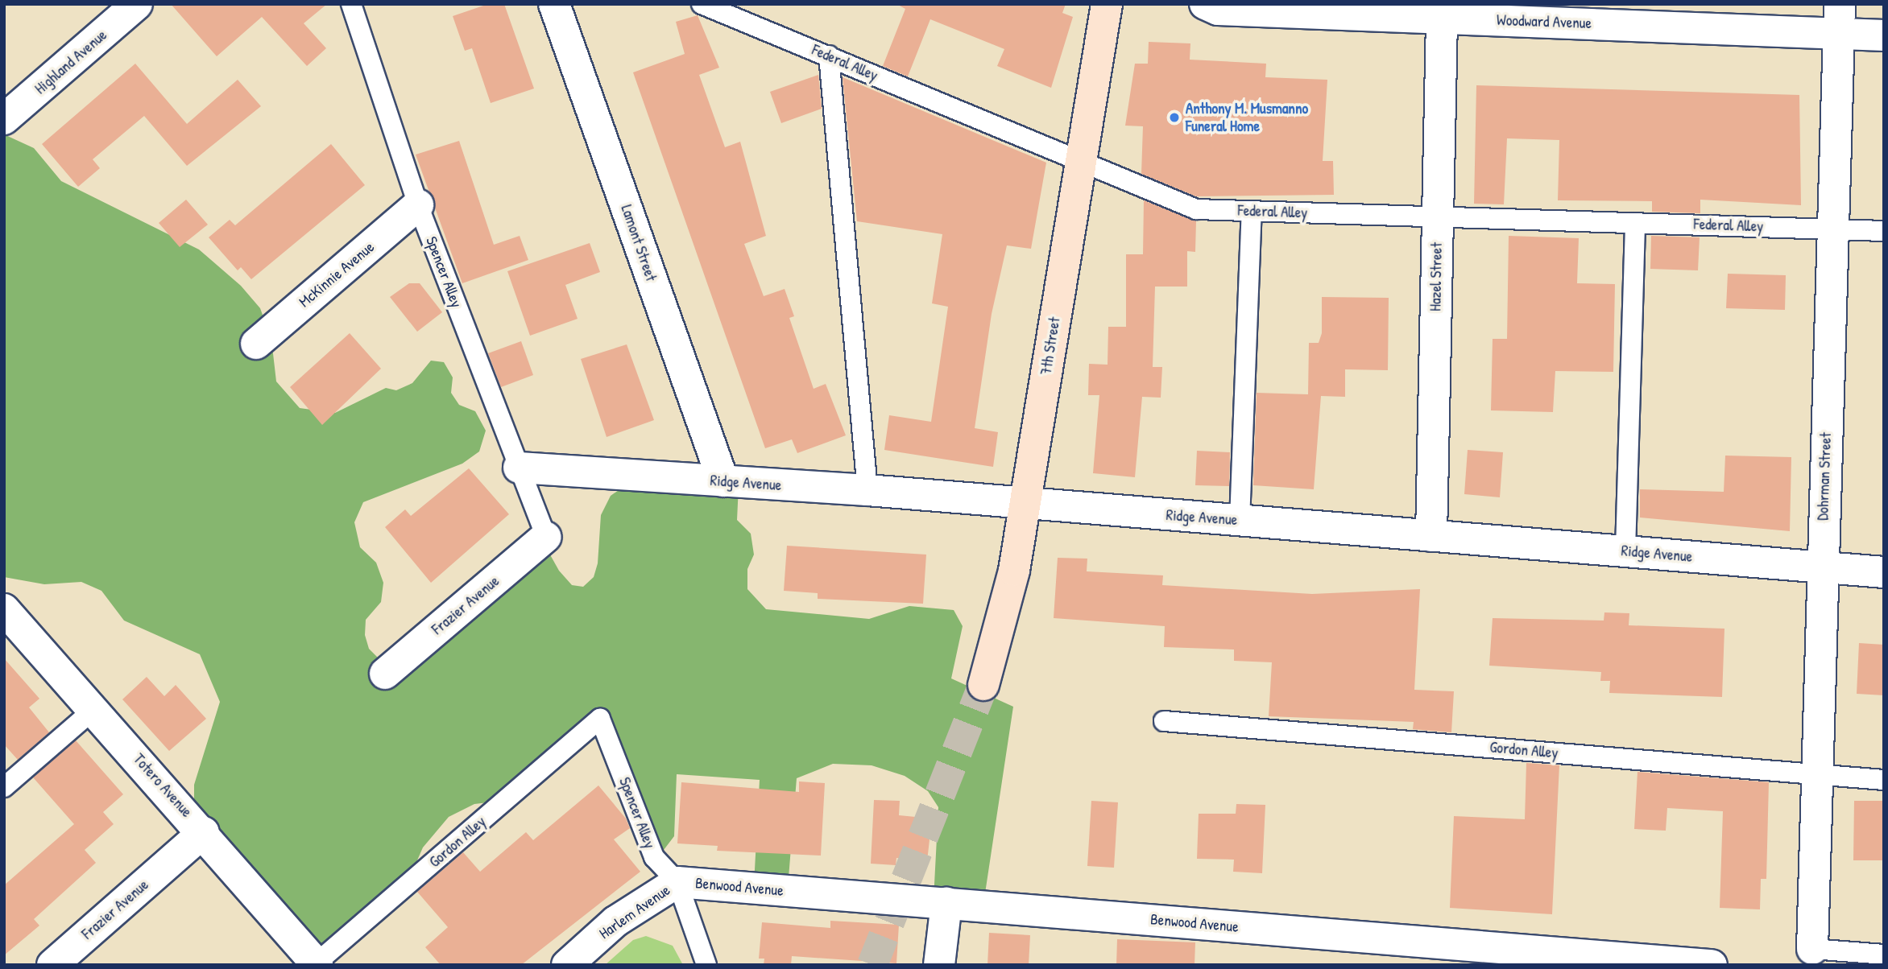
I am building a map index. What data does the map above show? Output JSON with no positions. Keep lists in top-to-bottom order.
{
  "streets": {
    "street": [
      "Woodward Avenue",
      "Highland Avenue",
      "Lamont Street",
      "McKinnie Avenue",
      "Hazel Street",
      "7th Street",
      "Dohrman Street",
      "Ridge Avenue",
      "Frazier Avenue",
      "Totero Avenue",
      "Benwood Avenue",
      "Harlem Avenue"
    ],
    "lane": ["Federal Alley", "Spencer Alley", "Gordon Alley"]
  },
  "crossings": [
    ["Woodward Avenue", "Hazel Street"],
    ["Woodward Avenue", "Dohrman Street"],
    ["Federal Alley", "Hazel Street"],
    ["Federal Alley", "7th Street"],
    ["Federal Alley", "Dohrman Street"],
    ["Lamont Street", "Ridge Avenue"],
    ["Spencer Alley", "McKinnie Avenue"],
    ["Spencer Alley", "Ridge Avenue"],
    ["Spencer Alley", "Frazier Avenue"],
    ["Spencer Alley", "Gordon Alley"],
    ["Spencer Alley", "Benwood Avenue"],
    ["Spencer Alley", "Harlem Avenue"],
    ["Hazel Street", "Ridge Avenue"],
    ["7th Street", "Ridge Avenue"],
    ["Dohrman Street", "Ridge Avenue"],
    ["Dohrman Street", "Gordon Alley"],
    ["Frazier Avenue", "Totero Avenue"],
    ["Gordon Alley", "Totero Avenue"],
    ["Benwood Avenue", "Harlem Avenue"]
  ],
  "places": ["Anthony M. Musmanno Funeral Home"]
}
